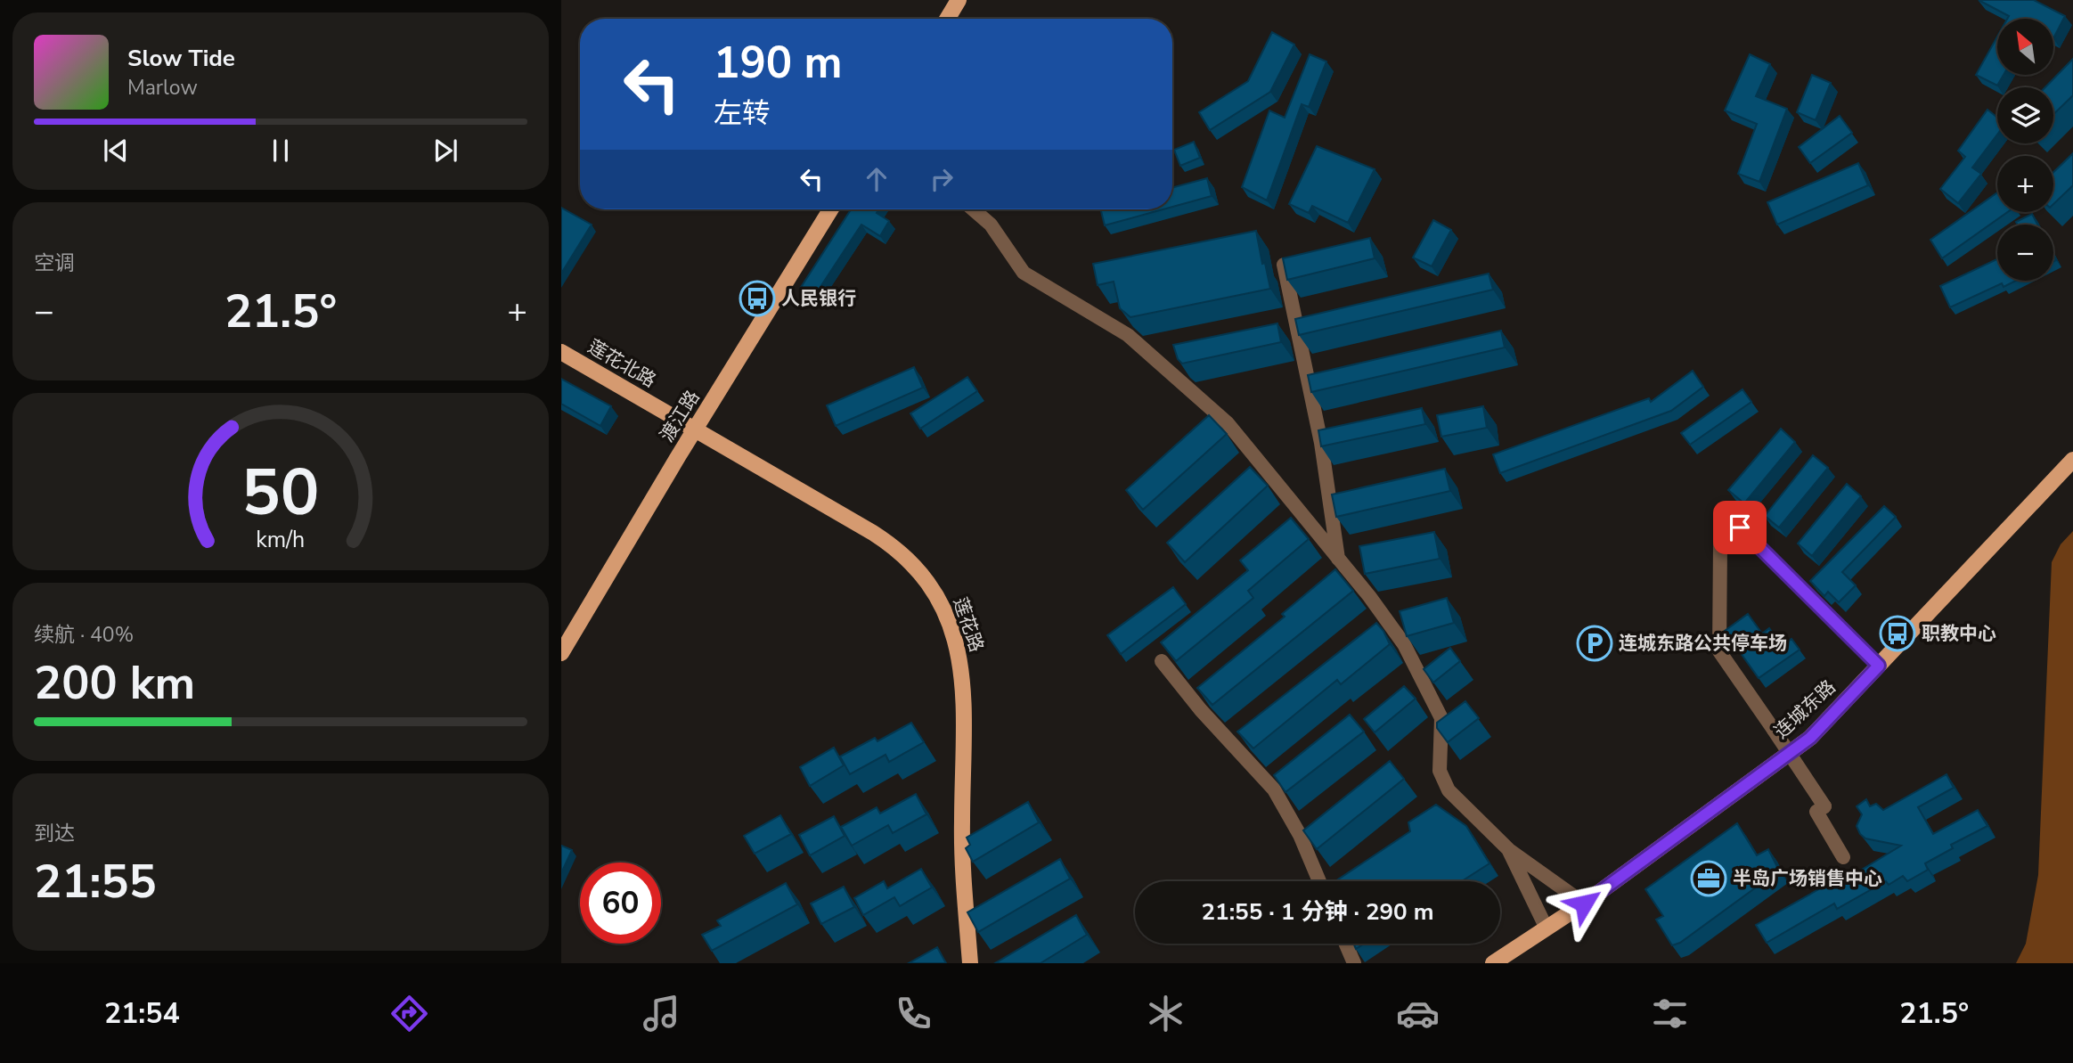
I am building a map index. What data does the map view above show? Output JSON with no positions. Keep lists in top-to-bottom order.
{
  "streets": {
    "main road": [
      "莲花北路",
      "渡江路",
      "莲花路",
      "连城东路"
    ]
  },
  "crossings": [
    ["莲花北路", "渡江路"],
    ["莲花北路", "莲花路"],
    ["渡江路", "莲花路"]
  ],
  "places": {
    "bus stop": ["人民银行", "职教中心"],
    "parking": ["连城东路公共停车场"],
    "office": ["半岛广场销售中心"]
  },
  "north": "top left",
  "page": {
    "map_buttons": ["+", "−"],
    "turn": ["190 m", "左转"],
    "song": ["Slow Tide", "Marlow"],
    "tile": [
      "空调",
      ["续航 · 40%", "200 km"],
      ["到达", "21:55"]
    ],
    "heat": ["−", "21.5°", "+"],
    "limit": "60",
    "trip": "21:55 · 1 分钟 · 290 m",
    "tabs": ["21:54", "21.5°"],
    "gauge": ["50", "km/h"]
  }
}
